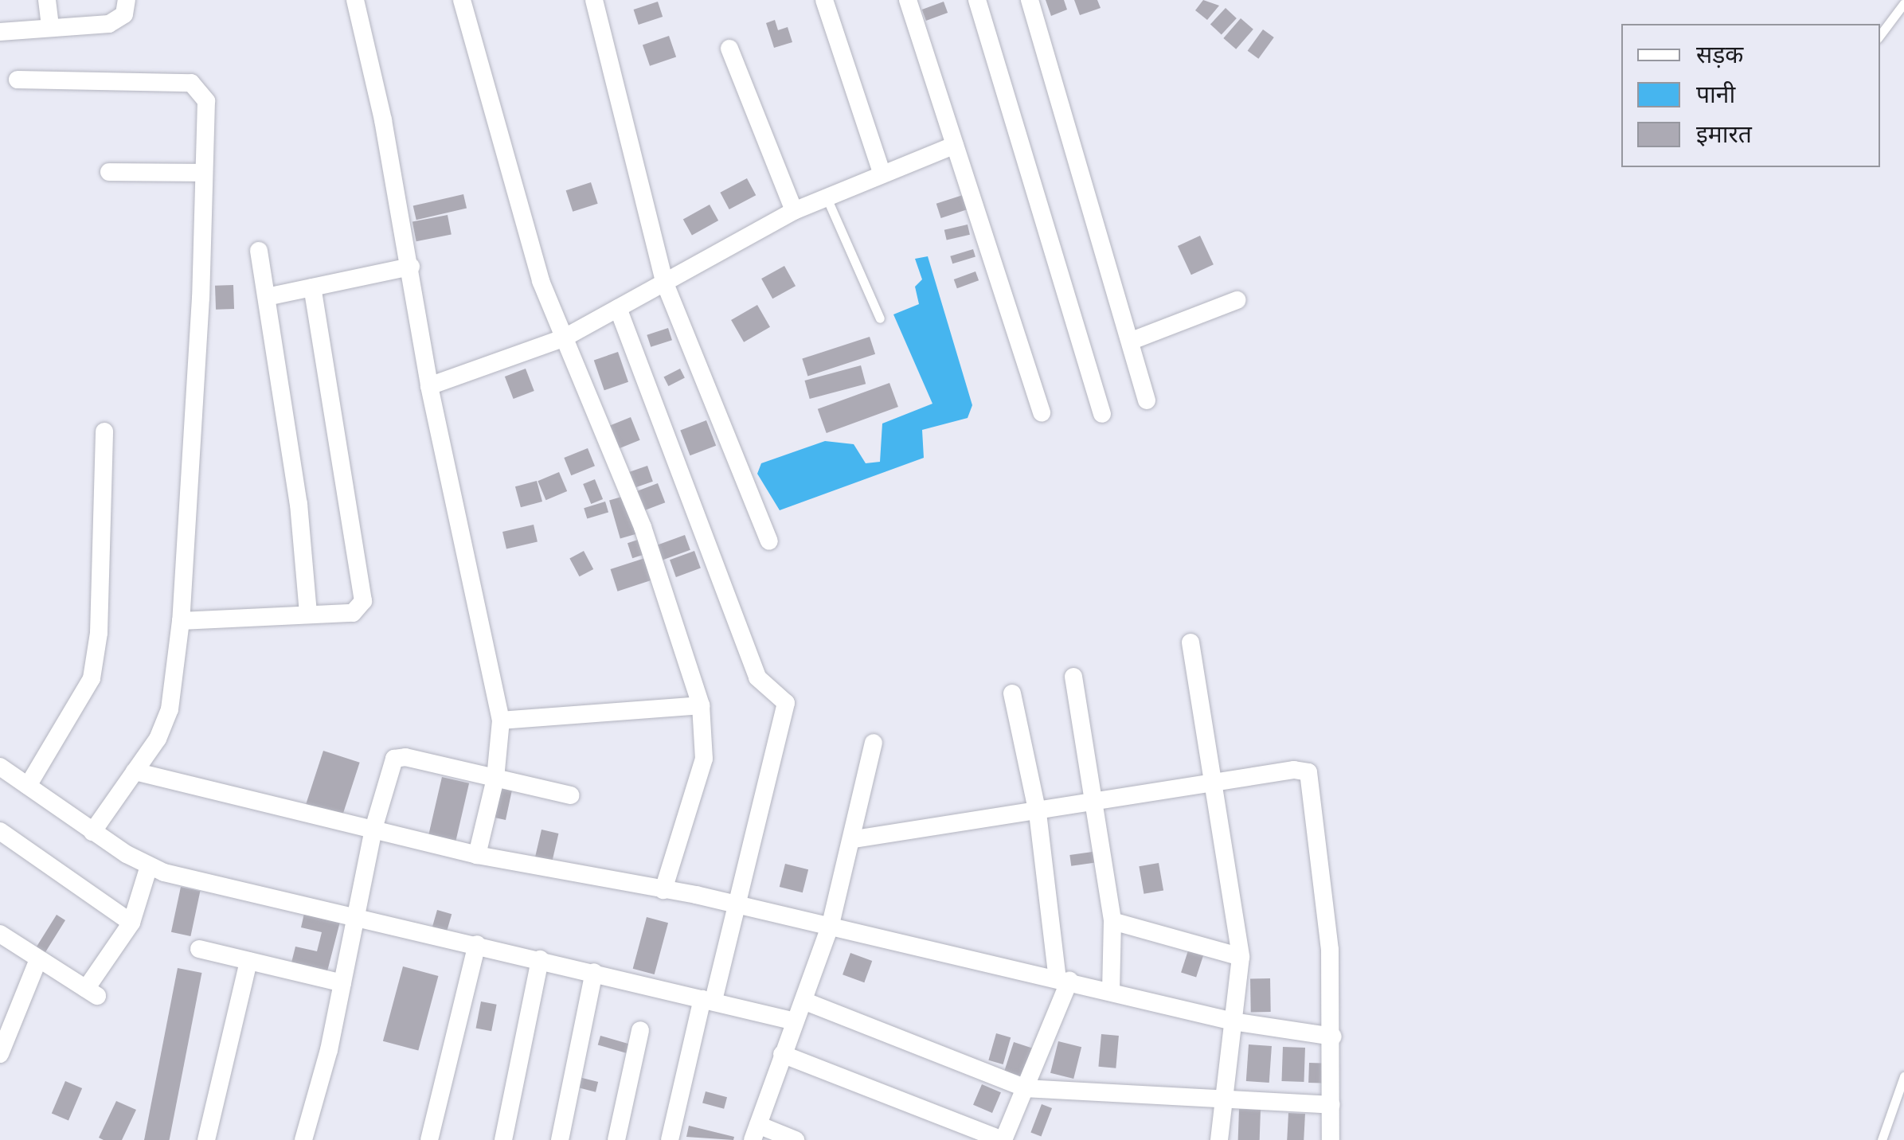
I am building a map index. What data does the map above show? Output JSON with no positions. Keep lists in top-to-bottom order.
{
  "legend": ["सड़क", "पानी", "इमारत"]
}
